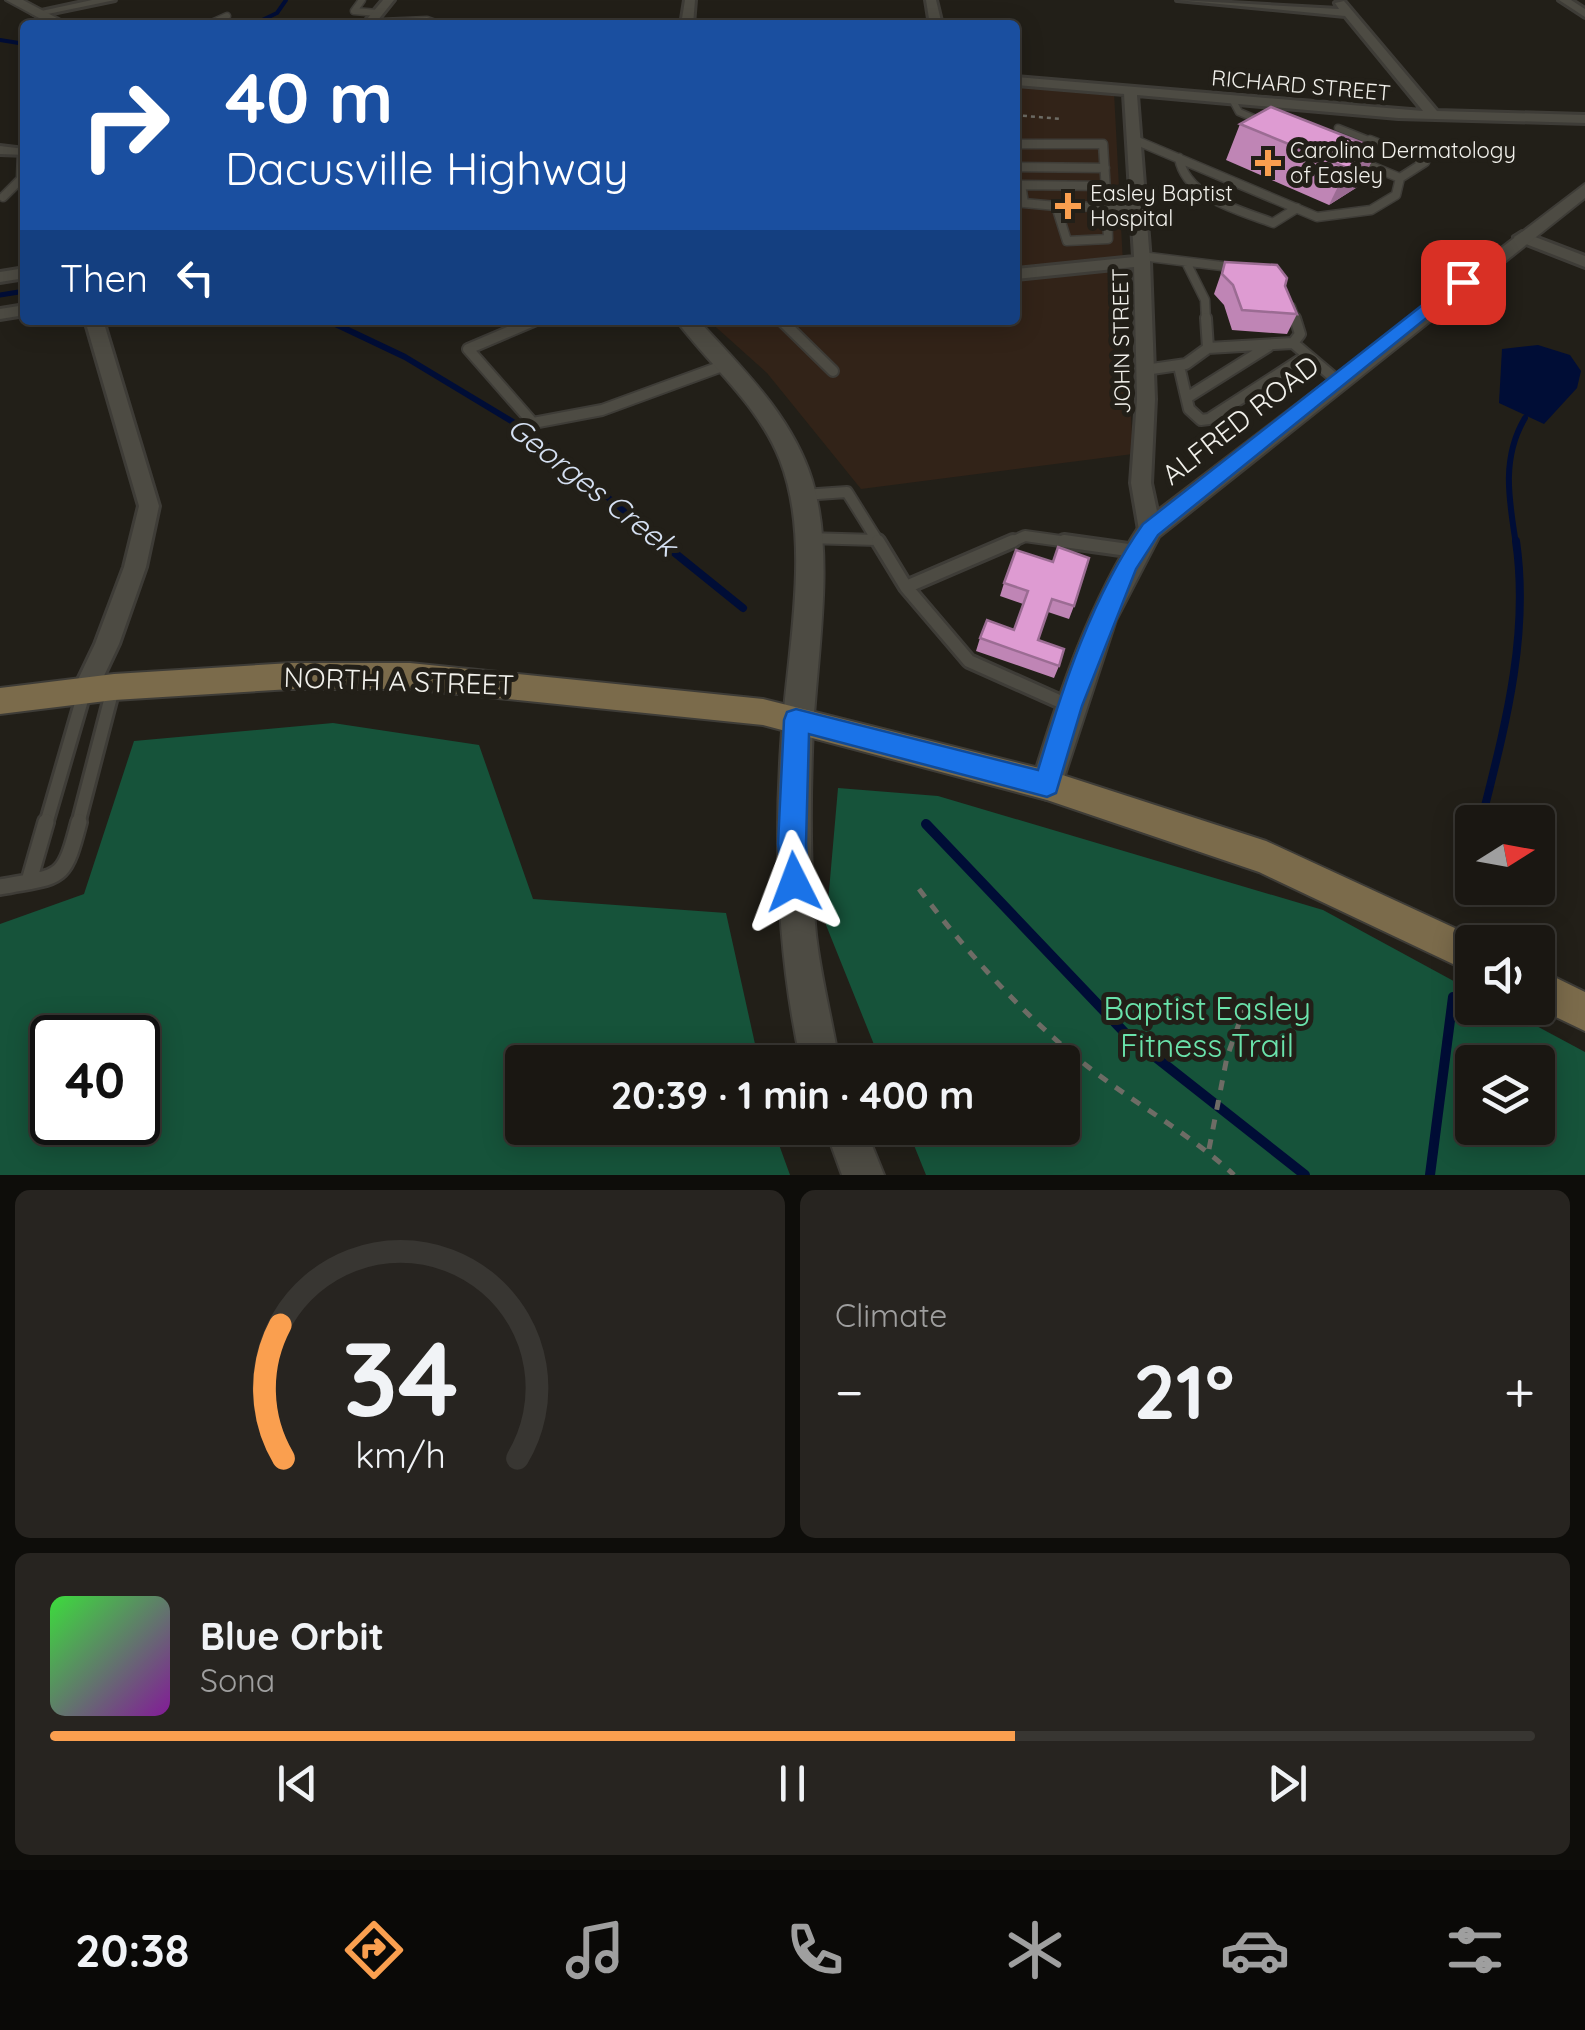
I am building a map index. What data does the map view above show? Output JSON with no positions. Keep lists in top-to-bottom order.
{
  "streets": {
    "main road": ["NORTH A STREET"],
    "street": ["RICHARD STREET", "JOHN STREET", "ALFRED ROAD"]
  },
  "crossings": [
    ["RICHARD STREET", "JOHN STREET"],
    ["JOHN STREET", "ALFRED ROAD"],
    ["ALFRED ROAD", "NORTH A STREET"]
  ],
  "water": ["Georges Creek"],
  "parks": ["Baptist Easley Fitness Trail"],
  "places": {
    "health": ["Carolina Dermatology of Easley", "Easley Baptist Hospital"]
  },
  "north": "right",
  "page": {
    "turn": ["40 m", "Dacusville Highway"],
    "then": "Then",
    "limit": "40",
    "trip": "20:39 · 1 min · 400 m",
    "tile": "Climate",
    "heat": ["−", "21°", "+"],
    "song": ["Blue Orbit", "Sona"],
    "tabs": "20:38",
    "gauge": ["34", "km/h"]
  }
}
